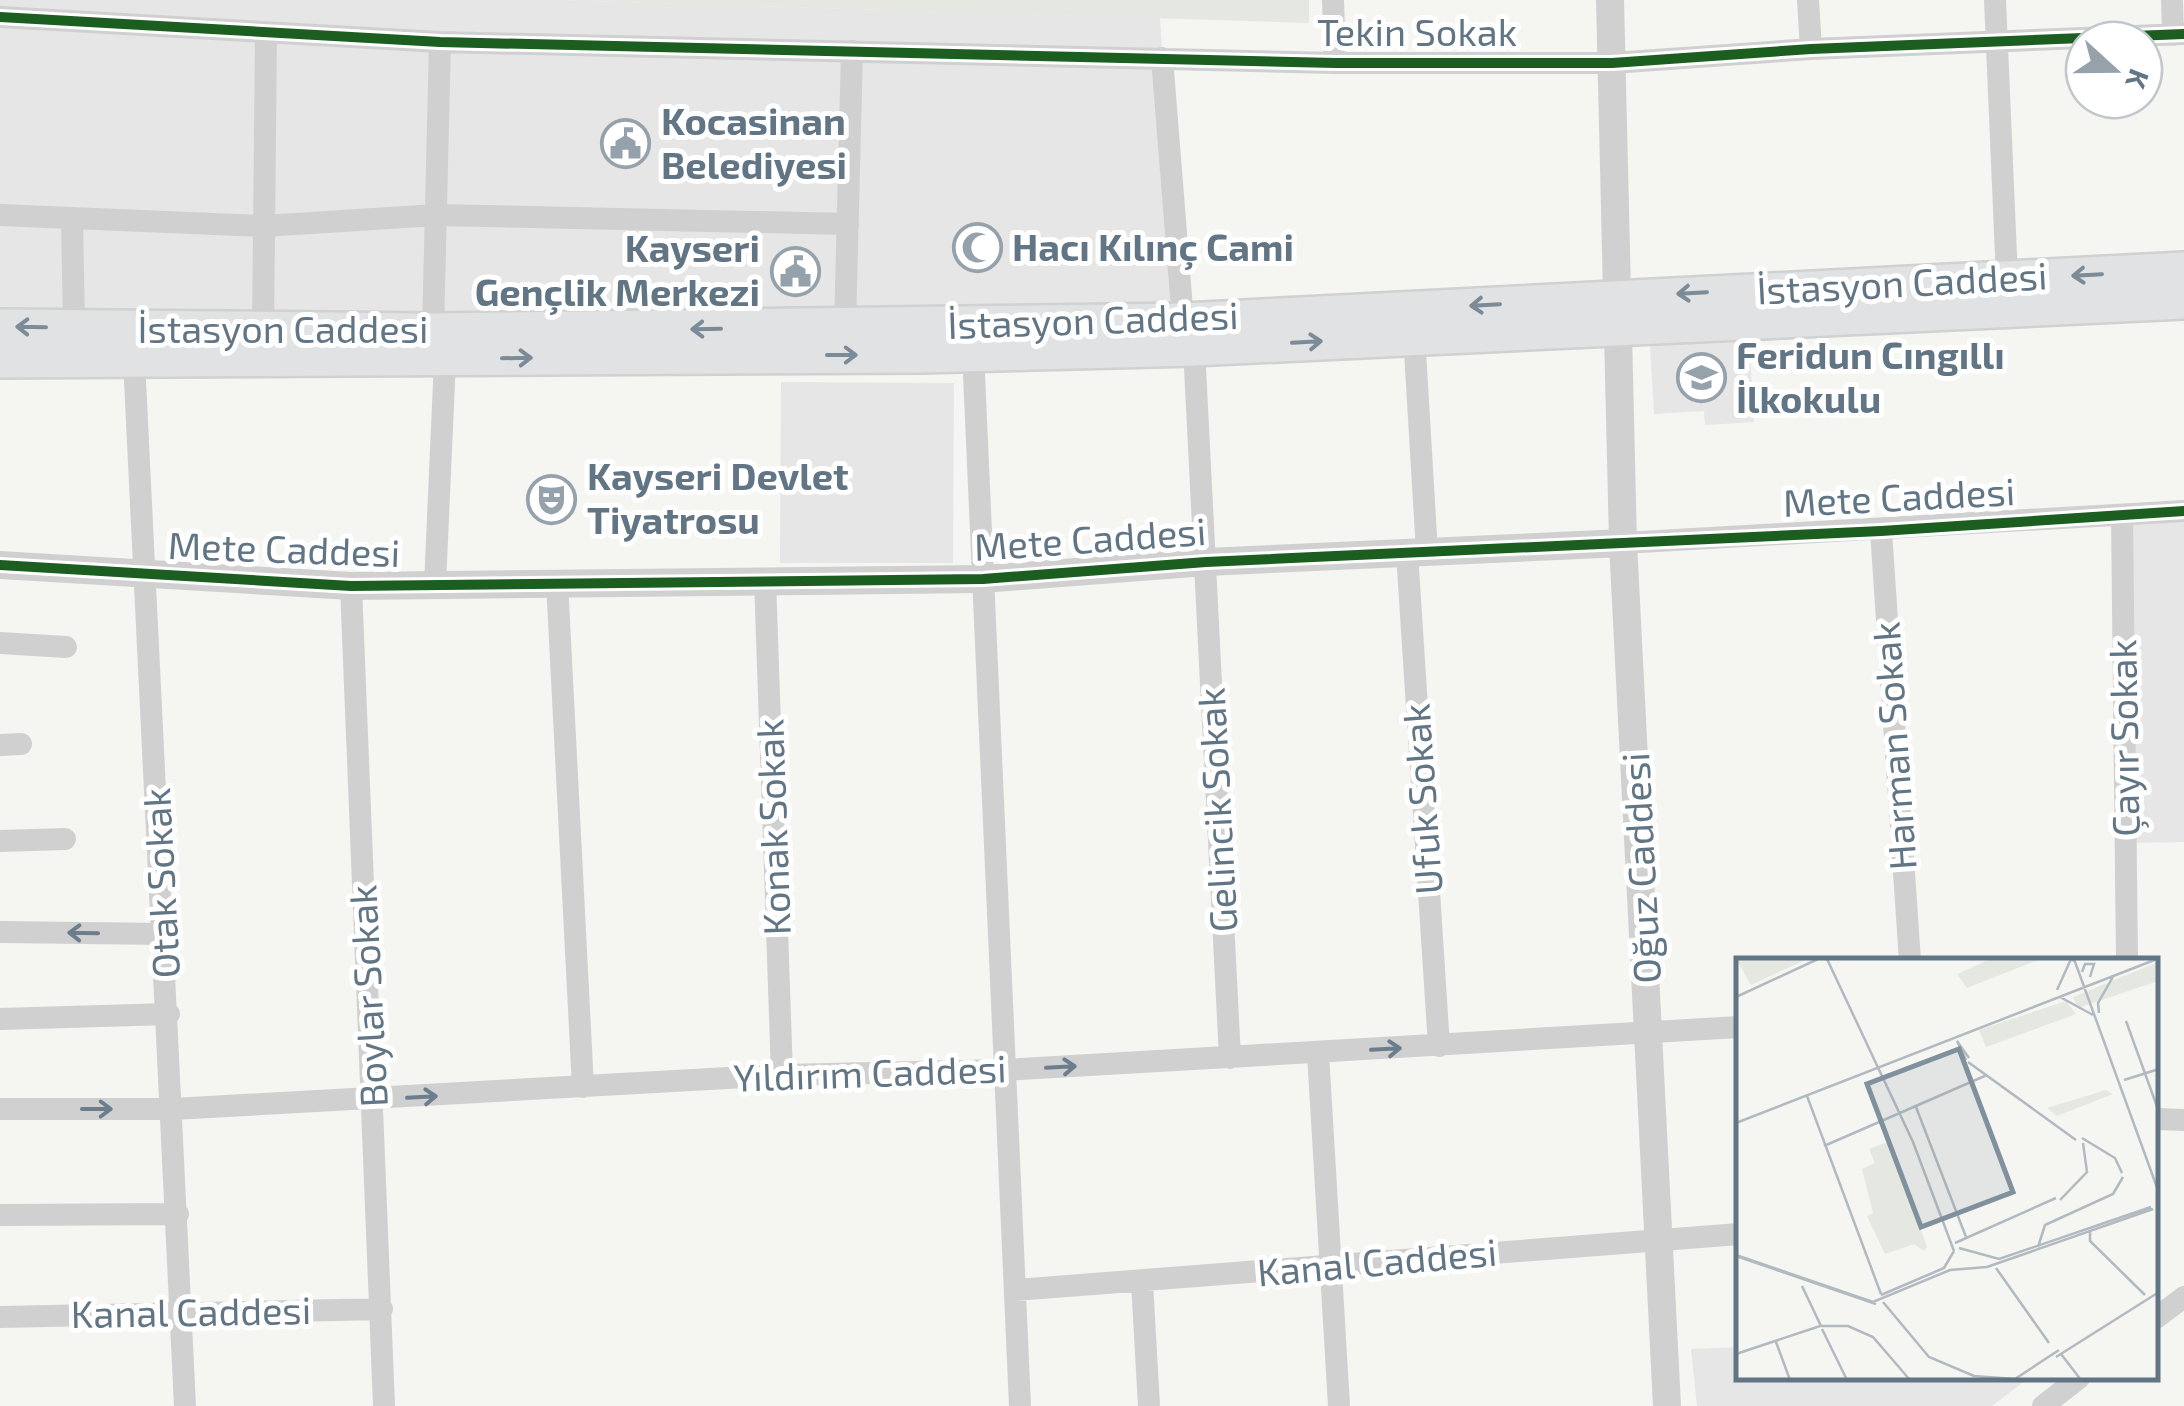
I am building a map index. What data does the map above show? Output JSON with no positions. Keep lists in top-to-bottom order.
{
  "streets": {
    "main road": ["İstasyon Caddesi"],
    "street": [
      "Tekin Sokak",
      "Mete Caddesi",
      "Çayır Sokak",
      "Harman Sokak",
      "Ufuk Sokak",
      "Gelincik Sokak",
      "Konak Sokak",
      "Oğuz Caddesi",
      "Otak Sokak",
      "Boylar Sokak",
      "Yıldırım Caddesi",
      "Kanal Caddesi"
    ]
  },
  "crossings": [
    ["Tekin Sokak", "Gelincik Sokak"],
    ["Tekin Sokak", "Oğuz Caddesi"],
    ["İstasyon Caddesi", "Ufuk Sokak"],
    ["İstasyon Caddesi", "Gelincik Sokak"],
    ["İstasyon Caddesi", "Oğuz Caddesi"],
    ["İstasyon Caddesi", "Otak Sokak"],
    ["Mete Caddesi", "Çayır Sokak"],
    ["Mete Caddesi", "Harman Sokak"],
    ["Mete Caddesi", "Ufuk Sokak"],
    ["Mete Caddesi", "Gelincik Sokak"],
    ["Mete Caddesi", "Konak Sokak"],
    ["Mete Caddesi", "Oğuz Caddesi"],
    ["Mete Caddesi", "Otak Sokak"],
    ["Mete Caddesi", "Boylar Sokak"],
    ["Ufuk Sokak", "Yıldırım Caddesi"],
    ["Gelincik Sokak", "Yıldırım Caddesi"],
    ["Konak Sokak", "Yıldırım Caddesi"],
    ["Oğuz Caddesi", "Yıldırım Caddesi"],
    ["Oğuz Caddesi", "Kanal Caddesi"],
    ["Otak Sokak", "Yıldırım Caddesi"],
    ["Otak Sokak", "Kanal Caddesi"],
    ["Boylar Sokak", "Yıldırım Caddesi"],
    ["Boylar Sokak", "Kanal Caddesi"]
  ],
  "places": {
    "public building": ["Kocasinan Belediyesi", "Kayseri Gençlik Merkezi"],
    "mosque": ["Hacı Kılınç Cami"],
    "school or university": ["Feridun Cıngıllı İlkokulu"],
    "theatre": ["Kayseri Devlet Tiyatrosu"]
  },
  "north": "right"
}
